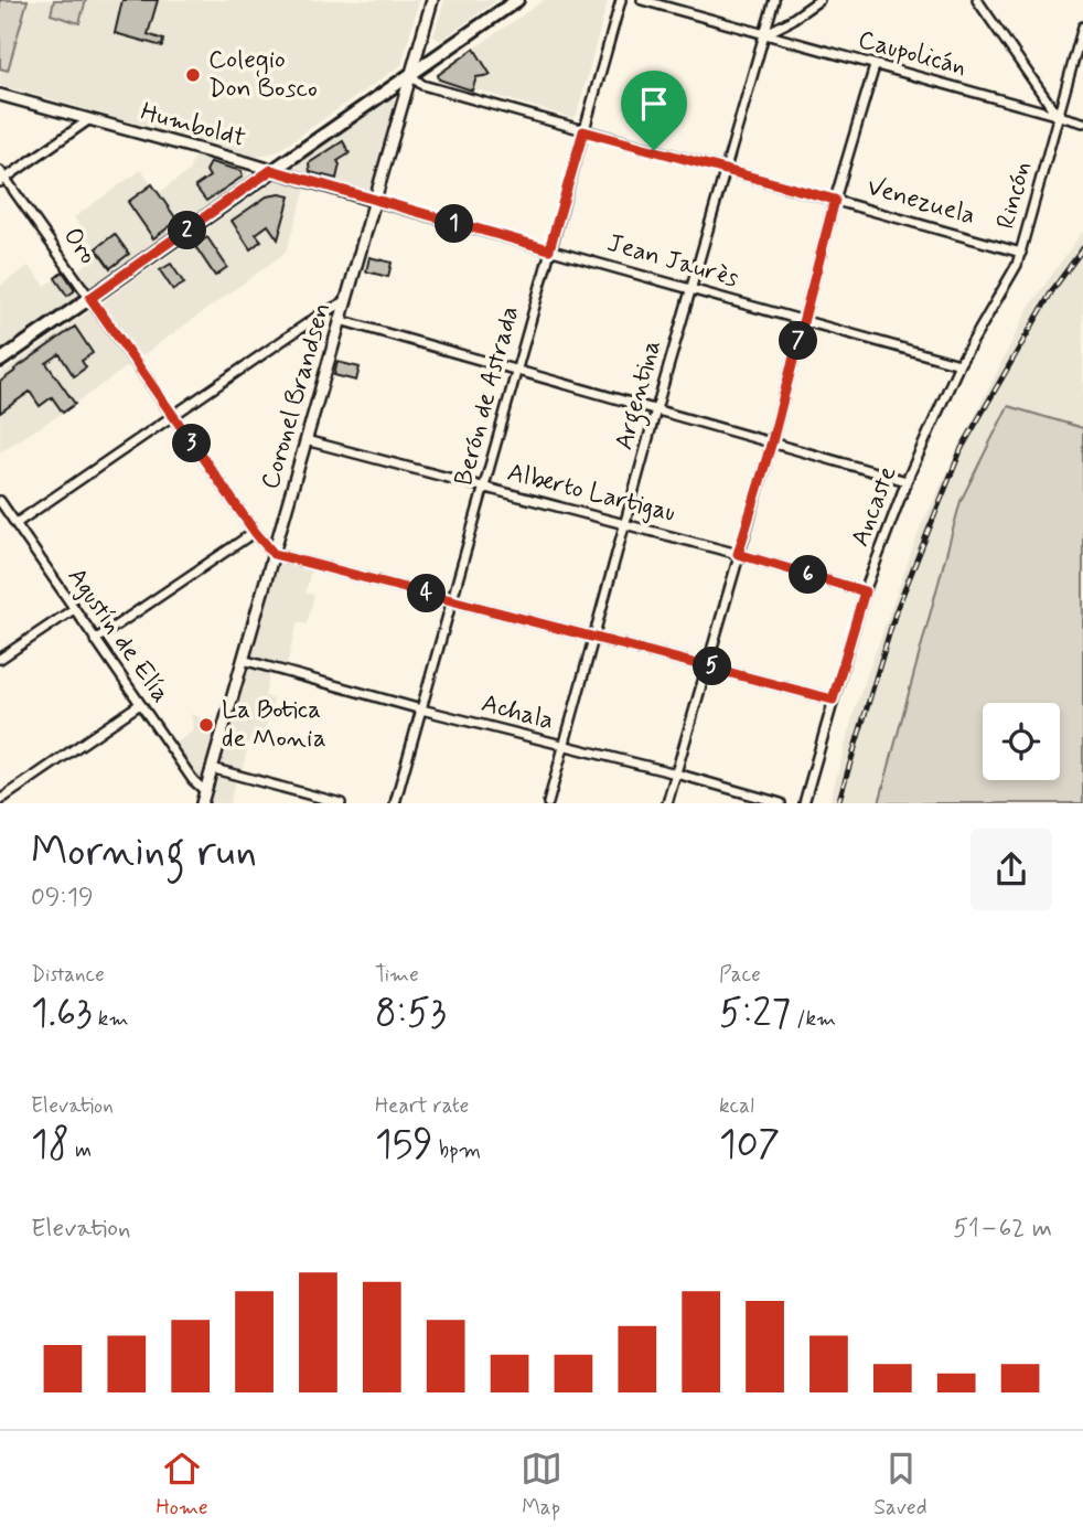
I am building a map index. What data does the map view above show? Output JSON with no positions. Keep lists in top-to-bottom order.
{
  "streets": {
    "street": [
      "Caupolicán",
      "Humboldt",
      "Rincón",
      "Venezuela",
      "Oro",
      "Jean Jaurès",
      "Argentina",
      "Coronel Brandsen",
      "Berón de Astrada",
      "Alberto Lartigau",
      "Ancaste",
      "Agustín de Elía",
      "Achala"
    ]
  },
  "crossings": [
    ["Caupolicán", "Rincón"],
    ["Caupolicán", "Argentina"],
    ["Humboldt", "Jean Jaurès"],
    ["Humboldt", "Coronel Brandsen"],
    ["Rincón", "Venezuela"],
    ["Rincón", "Jean Jaurès"],
    ["Rincón", "Ancaste"],
    ["Venezuela", "Argentina"],
    ["Venezuela", "Coronel Brandsen"],
    ["Venezuela", "Berón de Astrada"],
    ["Oro", "Coronel Brandsen"],
    ["Jean Jaurès", "Argentina"],
    ["Jean Jaurès", "Coronel Brandsen"],
    ["Jean Jaurès", "Berón de Astrada"],
    ["Jean Jaurès", "Ancaste"],
    ["Argentina", "Alberto Lartigau"],
    ["Argentina", "Achala"],
    ["Coronel Brandsen", "Alberto Lartigau"],
    ["Coronel Brandsen", "Agustín de Elía"],
    ["Coronel Brandsen", "Achala"],
    ["Berón de Astrada", "Alberto Lartigau"],
    ["Berón de Astrada", "Achala"],
    ["Alberto Lartigau", "Ancaste"]
  ],
  "places": ["Colegio Don Bosco", "La Botica de Monia"],
  "page": {
    "pins": [
      "1",
      "2",
      "7",
      "3",
      "6",
      "4",
      "5"
    ],
    "heading": ["Morning run", "09:19"],
    "stats": [
      ["Distance", "1.63 km"],
      ["Time", "8:53"],
      ["Pace", "5:27 /km"],
      ["Elevation", "18 m"],
      ["Heart rate", "159 bpm"],
      ["kcal", "107"]
    ],
    "chart": ["Elevation", "51–62 m"],
    "tabs": ["Home", "Map", "Saved"]
  }
}
